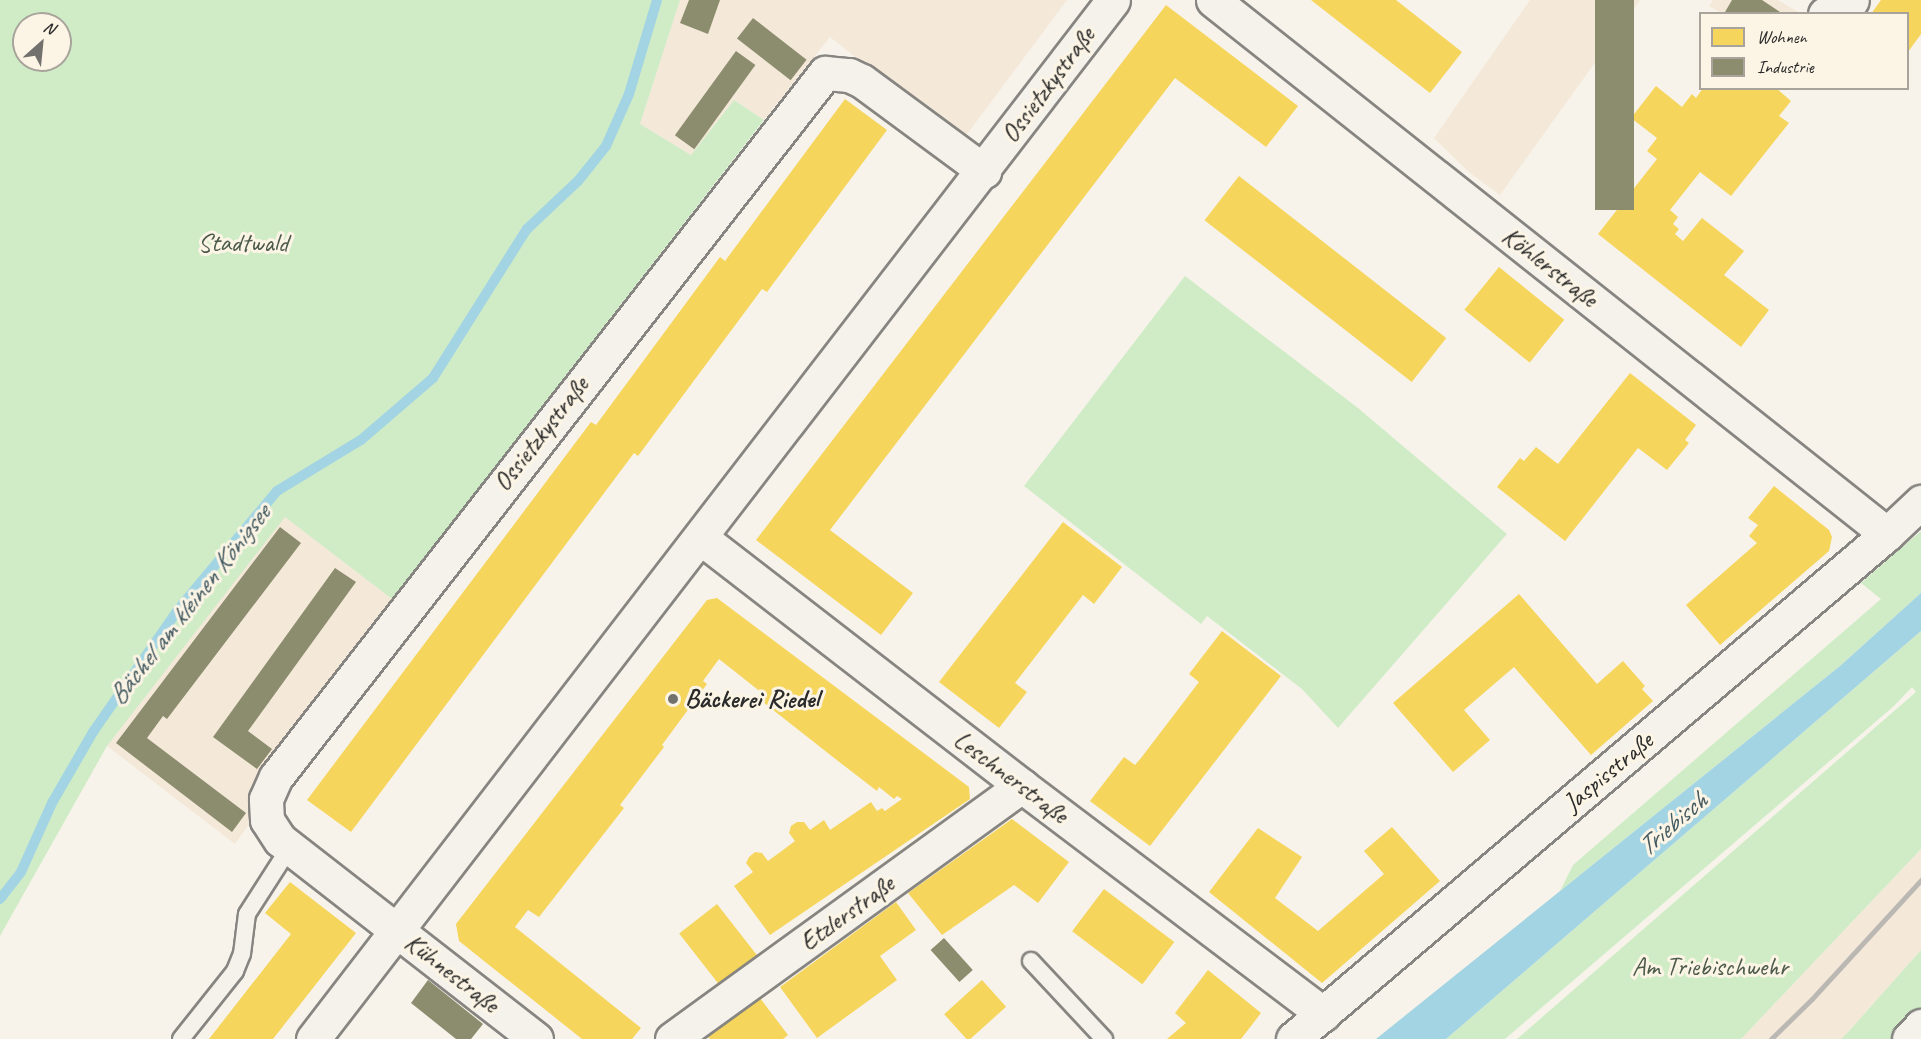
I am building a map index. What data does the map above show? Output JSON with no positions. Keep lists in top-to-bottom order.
{
  "streets": {
    "street": [
      "Ossietzkystraße",
      "Köhlerstraße",
      "Jaspisstraße",
      "Leschnerstraße",
      "Etzlerstraße",
      "Kühnestraße"
    ]
  },
  "crossings": [
    ["Ossietzkystraße", "Leschnerstraße"],
    ["Ossietzkystraße", "Kühnestraße"],
    ["Köhlerstraße", "Jaspisstraße"],
    ["Jaspisstraße", "Leschnerstraße"],
    ["Leschnerstraße", "Etzlerstraße"]
  ],
  "water": ["Bächel am kleinen Königsee", "Triebisch"],
  "parks": ["Stadtwald", "Am Triebischwehr"],
  "places": ["Bäckerei Riedel"],
  "legend": ["Wohnen", "Industrie"],
  "north": "top right"
}
